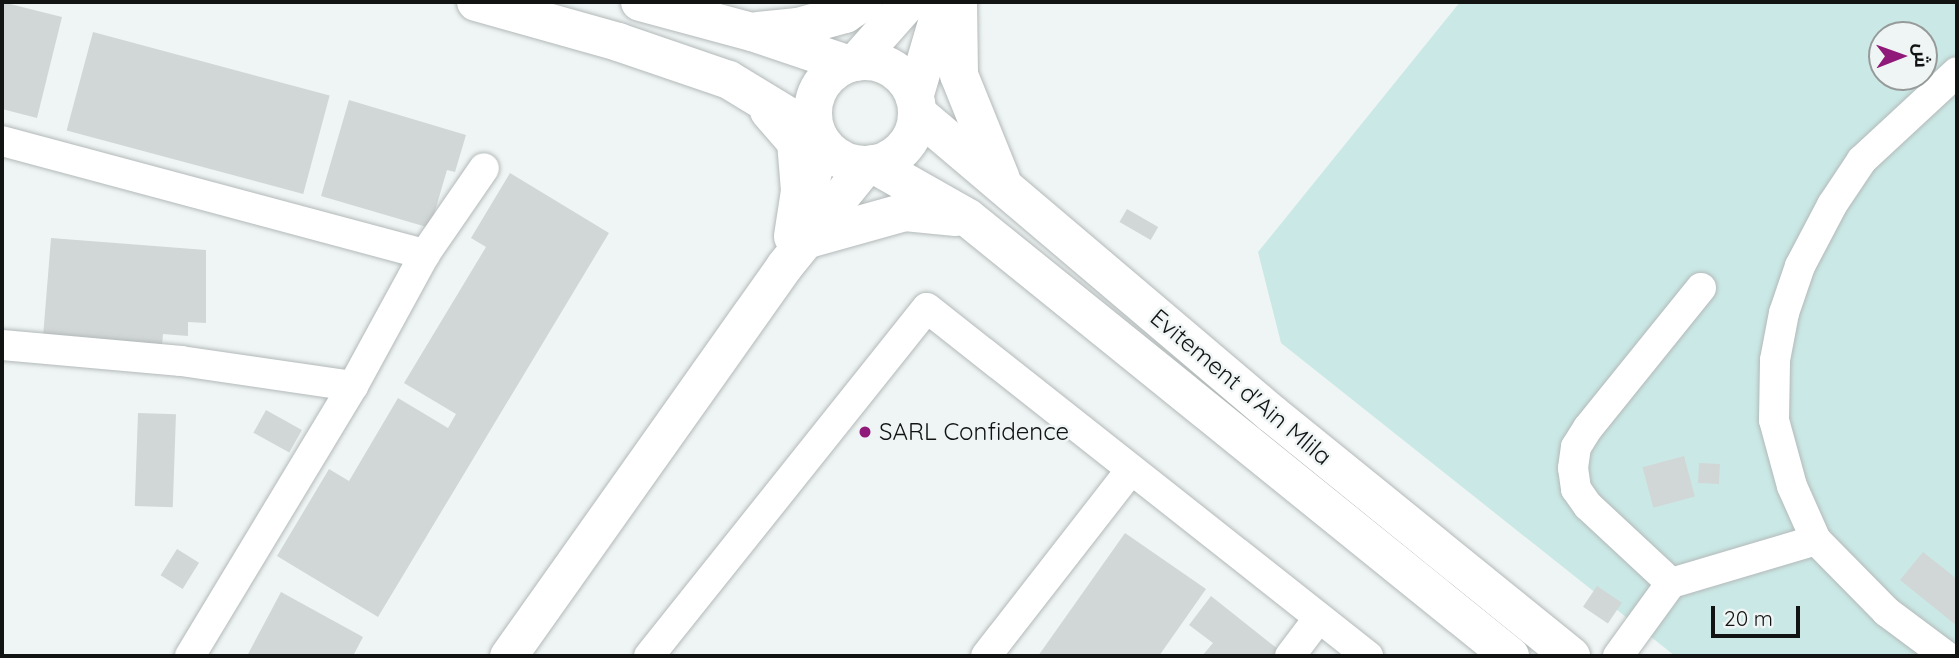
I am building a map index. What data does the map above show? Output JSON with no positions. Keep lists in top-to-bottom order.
{
  "streets": {
    "highway": ["Evitement d'Ain Mlila"]
  },
  "places": ["SARL Confidence"],
  "scale_bar": "20 m",
  "north": "right"
}
